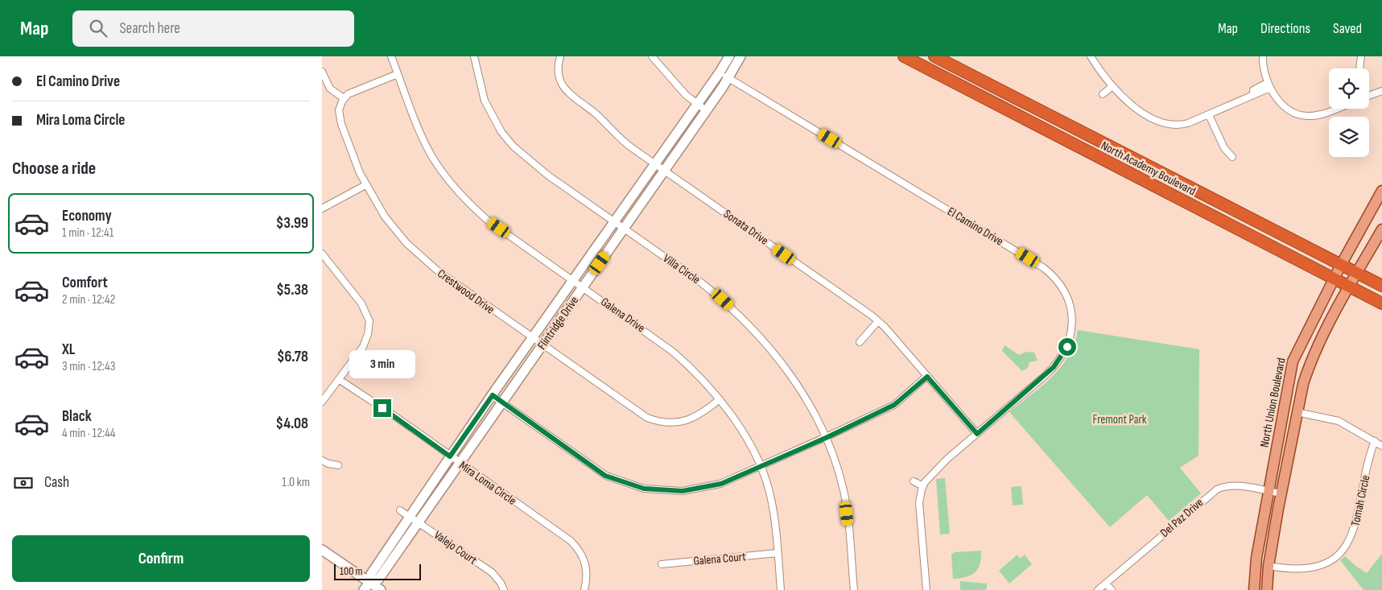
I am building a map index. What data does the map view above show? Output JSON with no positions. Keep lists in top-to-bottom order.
{
  "streets": {
    "highway": ["North Academy Boulevard"],
    "main road": ["North Union Boulevard"],
    "street": [
      "El Camino Drive",
      "Sonata Drive",
      "Villa Circle",
      "Crestwood Drive",
      "Galena Drive",
      "Flintridge Drive",
      "Mira Loma Circle",
      "Tomah Circle",
      "Del Paz Drive",
      "Valejo Court",
      "Galena Court"
    ]
  },
  "crossings": [
    ["North Academy Boulevard", "North Union Boulevard"],
    ["El Camino Drive", "Sonata Drive"],
    ["El Camino Drive", "Flintridge Drive"],
    ["Sonata Drive", "Flintridge Drive"],
    ["Villa Circle", "Flintridge Drive"],
    ["Crestwood Drive", "Galena Drive"],
    ["Crestwood Drive", "Flintridge Drive"],
    ["Galena Drive", "Flintridge Drive"],
    ["Galena Drive", "Galena Court"],
    ["Flintridge Drive", "Mira Loma Circle"],
    ["Flintridge Drive", "Valejo Court"],
    ["North Union Boulevard", "Del Paz Drive"]
  ],
  "parks": ["Fremont Park"],
  "scale_bar": "100 m",
  "page": {
    "header": "Map",
    "search": "Search here",
    "nav": ["Map", "Directions", "Saved"],
    "banner": ["El Camino Drive", "Mira Loma Circle"],
    "heading": "Choose a ride",
    "list": [
      {
        "name": "Economy",
        "note": "1 min · 12:41",
        "value": "$3.99"
      },
      {
        "name": "Comfort",
        "note": "2 min · 12:42",
        "value": "$5.38"
      },
      {
        "name": "XL",
        "note": "3 min · 12:43",
        "value": "$6.78"
      },
      {
        "name": "Black",
        "note": "4 min · 12:44",
        "value": "$4.08"
      }
    ],
    "bubble": "3 min",
    "pay": ["Cash", "1.0 km"],
    "buttons": "Confirm",
    "scale": "100 m"
  }
}
